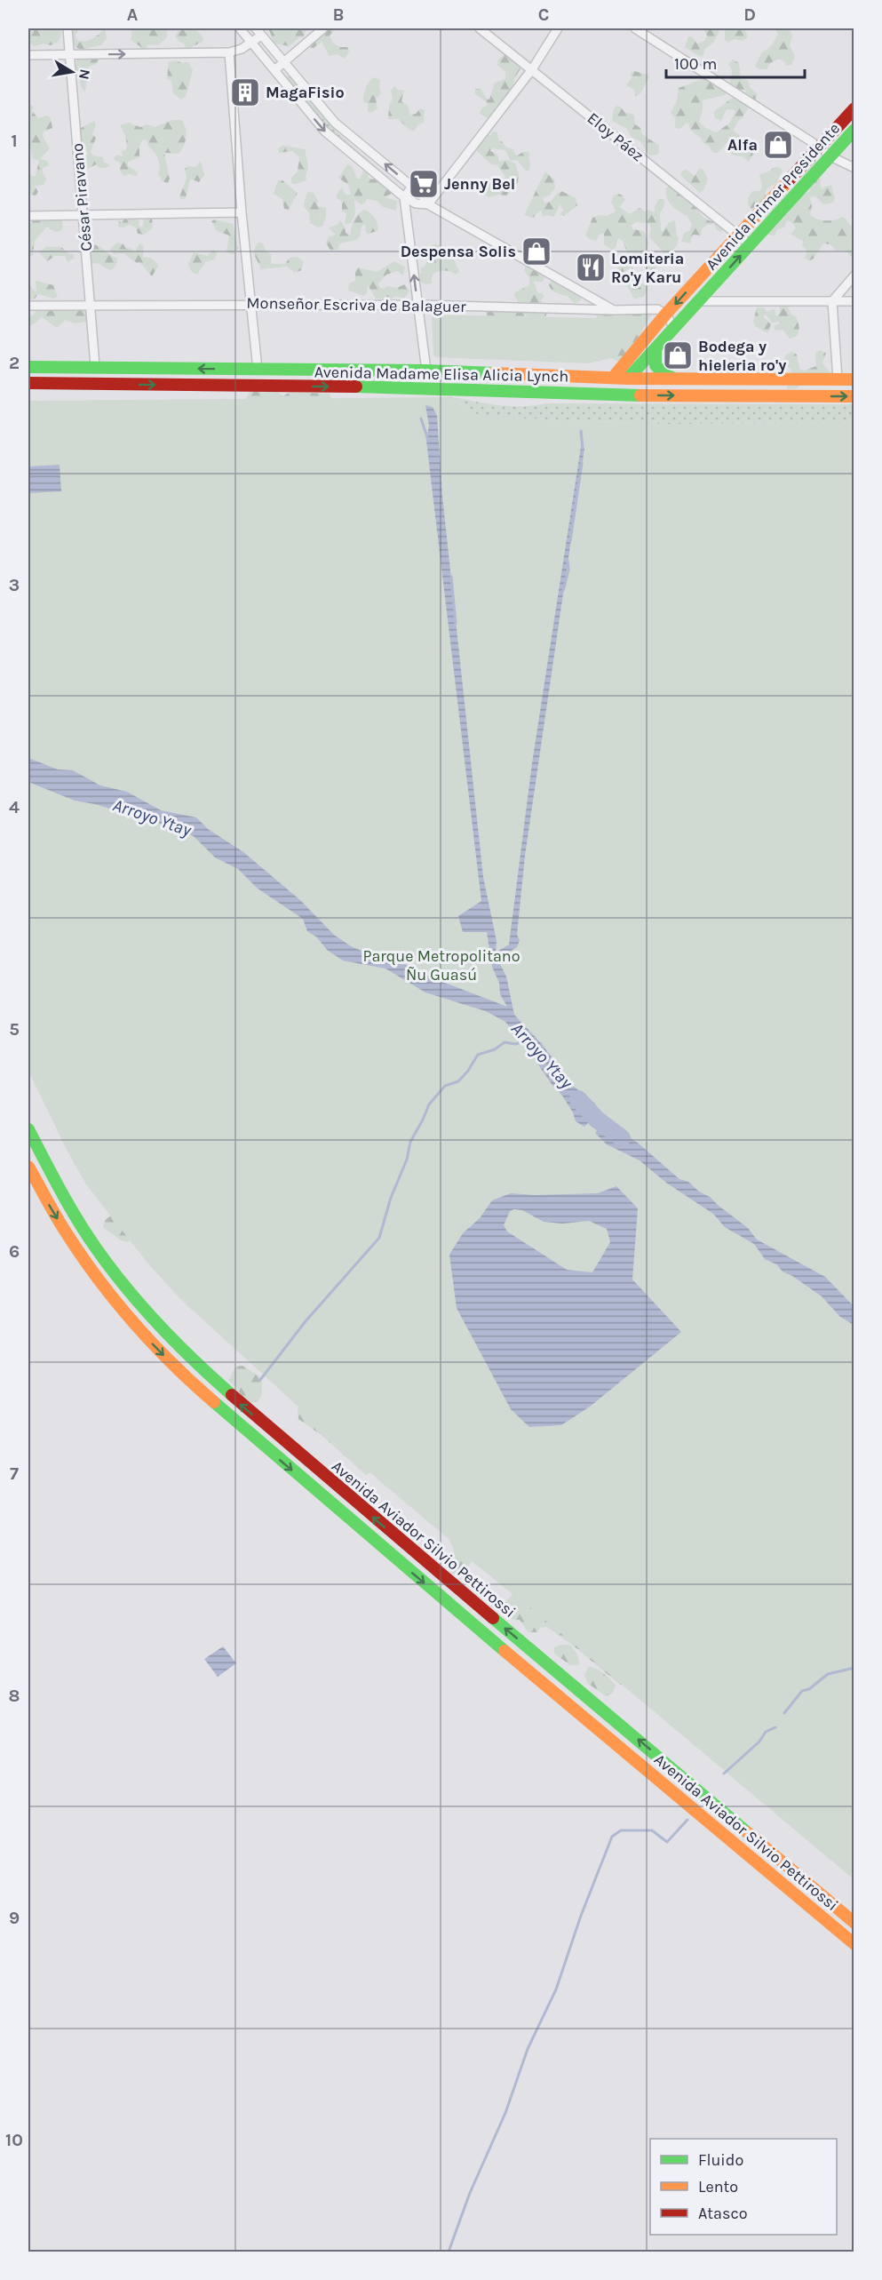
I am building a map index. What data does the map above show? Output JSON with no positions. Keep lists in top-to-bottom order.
{
  "streets": {
    "main road": ["Avenida Primer Presidente", "Avenida Madame Elisa Alicia Lynch", "Avenida Aviador Silvio Pettirossi"],
    "street": ["Eloy Páez", "César Piravano", "Monseñor Escriva de Balaguer"]
  },
  "crossings": [
    ["Eloy Páez", "Avenida Primer Presidente"],
    ["Avenida Primer Presidente", "Monseñor Escriva de Balaguer"],
    ["Avenida Primer Presidente", "Avenida Madame Elisa Alicia Lynch"],
    ["César Piravano", "Monseñor Escriva de Balaguer"],
    ["César Piravano", "Avenida Madame Elisa Alicia Lynch"]
  ],
  "water": ["Arroyo Ytay"],
  "parks": ["Parque Metropolitano Ñu Guasú"],
  "places": {
    "building": ["MagaFisio"],
    "shop": ["Alfa", "Despensa Solis", "Bodega y hieleria ro'y"],
    "supermarket": ["Jenny Bel"],
    "restaurant": ["Lomiteria Ro'y Karu"]
  },
  "legend": ["Fluido", "Lento", "Atasco"],
  "scale_bar": "100 m",
  "north": "right",
  "grid": {
    "columns": [
      "A",
      "B",
      "C",
      "D"
    ],
    "rows": [
      "1",
      "2",
      "3",
      "4",
      "5",
      "6",
      "7",
      "8",
      "9",
      "10"
    ]
  }
}
